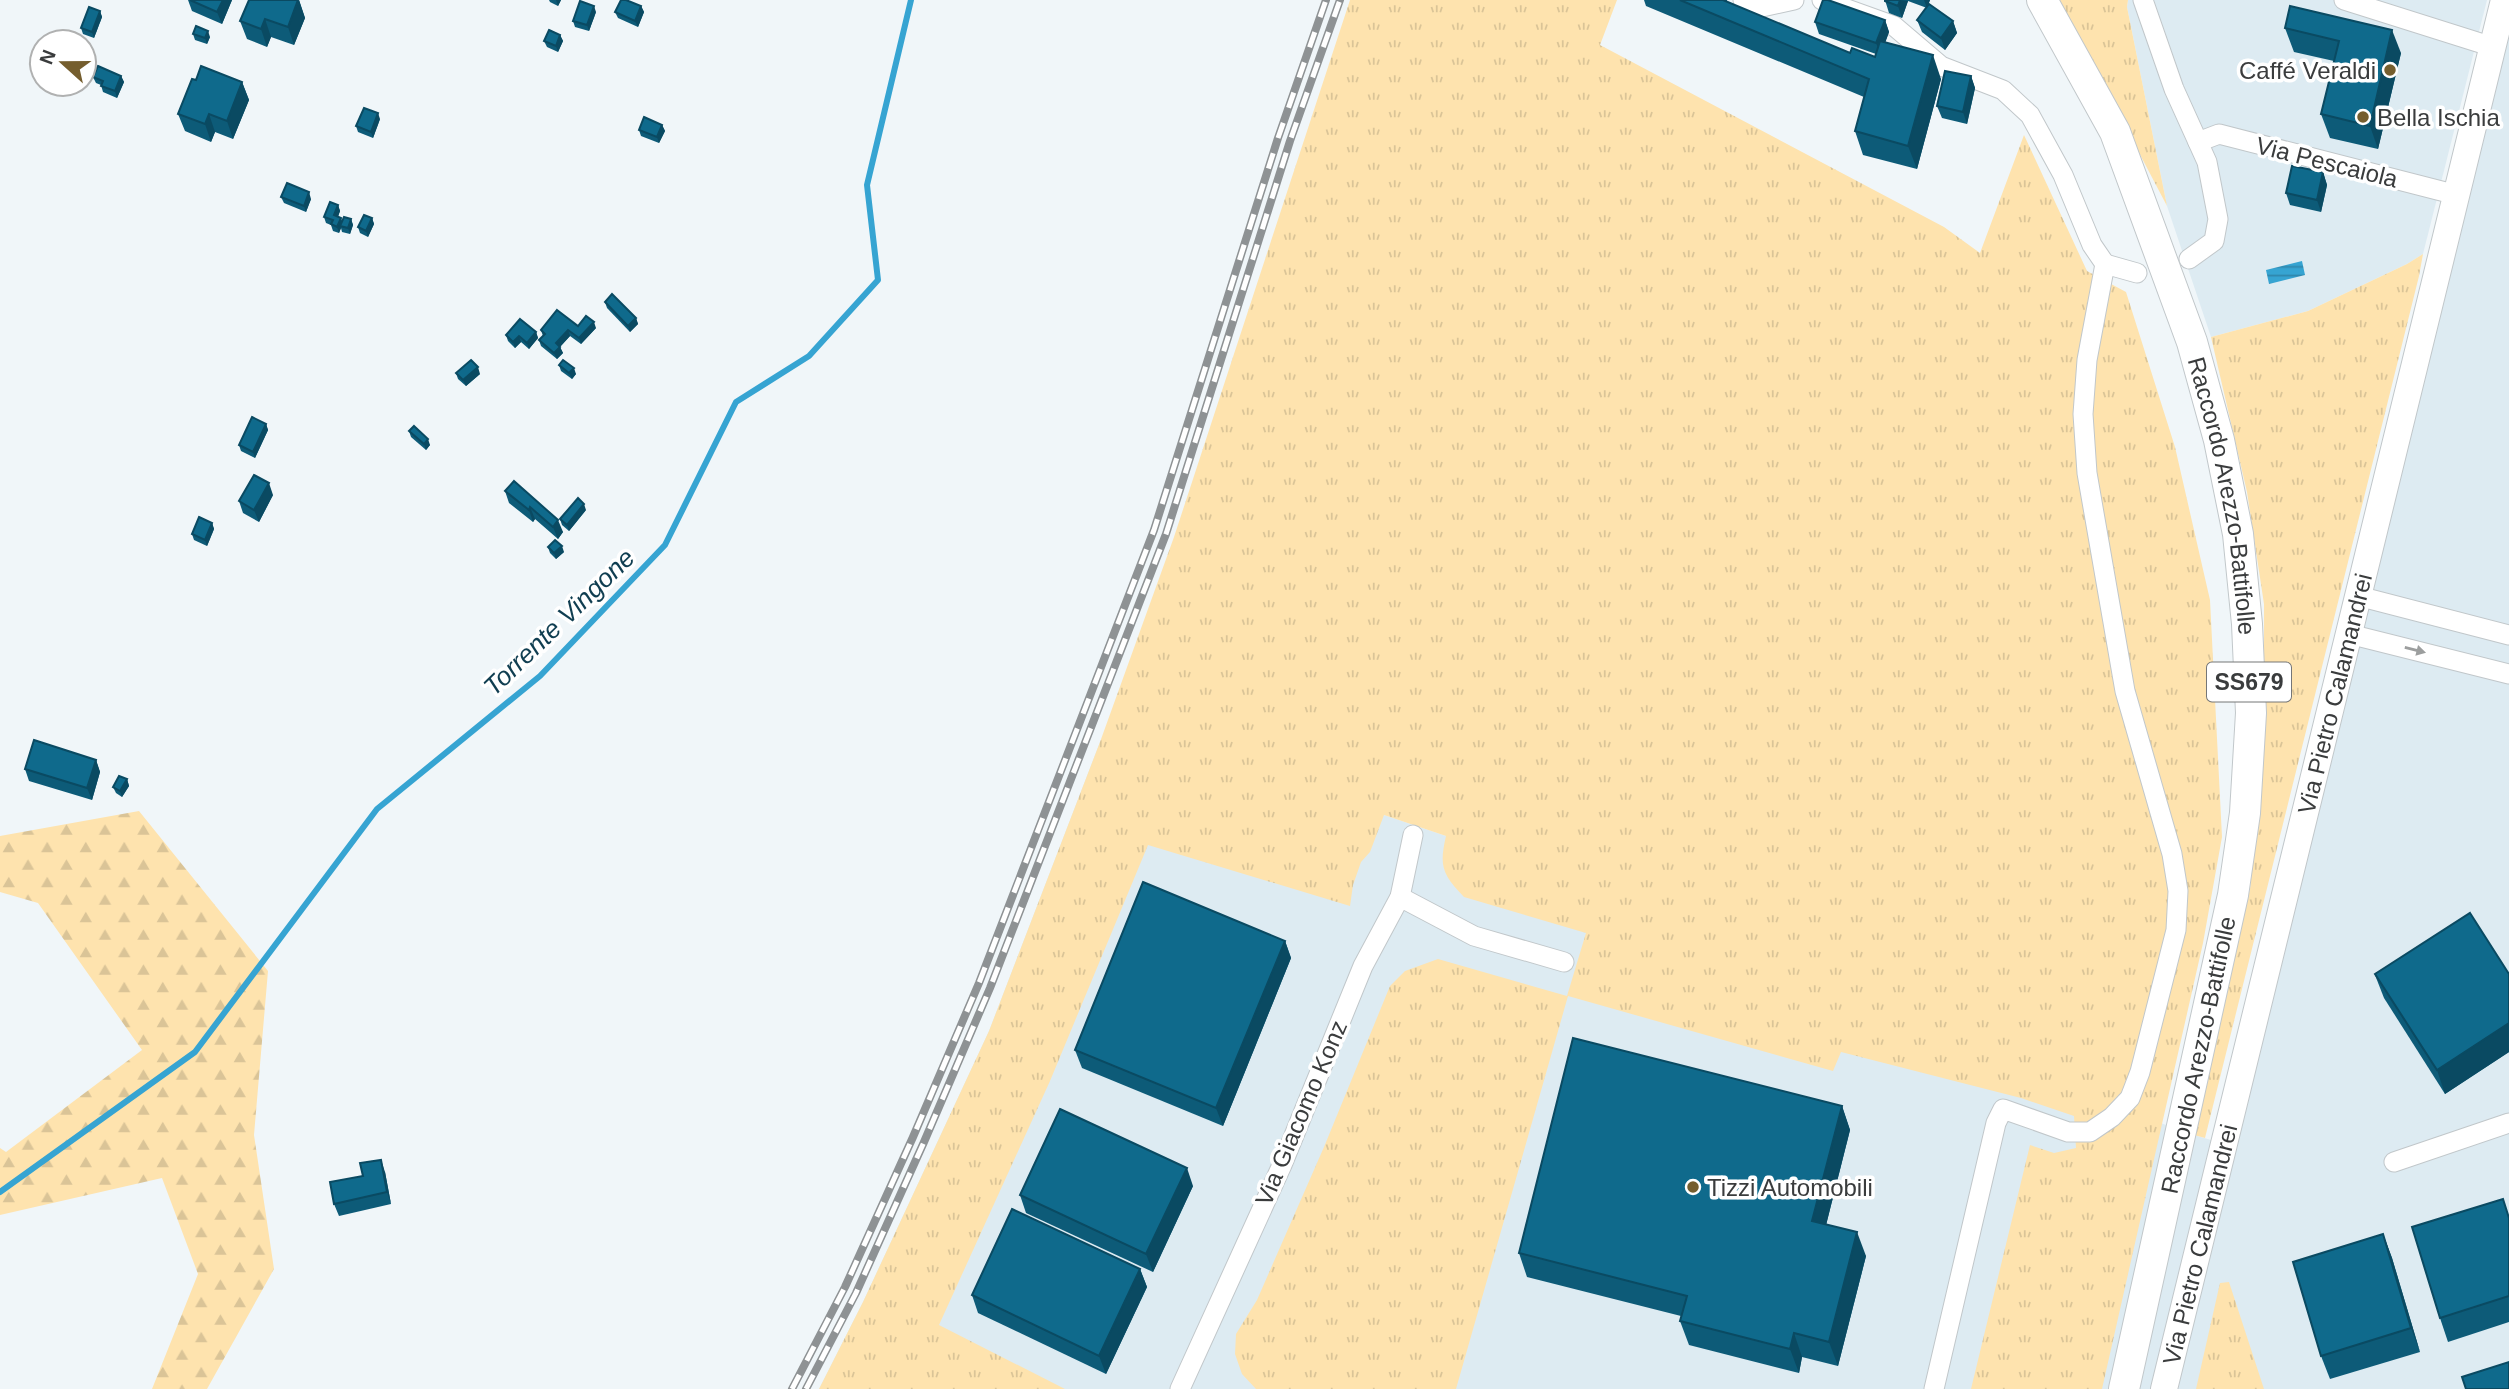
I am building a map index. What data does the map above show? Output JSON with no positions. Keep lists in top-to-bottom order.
{
  "streets": {
    "main road": ["Raccordo Arezzo-Battifolle", "SS679", "Via Pietro Calamandrei"],
    "street": ["Via Pescaiola", "Via Giacomo Konz"]
  },
  "crossings": [
    ["Via Pescaiola", "Via Pietro Calamandrei"]
  ],
  "water": ["Torrente Vingone"],
  "places": ["Caffé Veraldi", "Bella Ischia", "Tizzi Automobili"],
  "north": "left"
}
